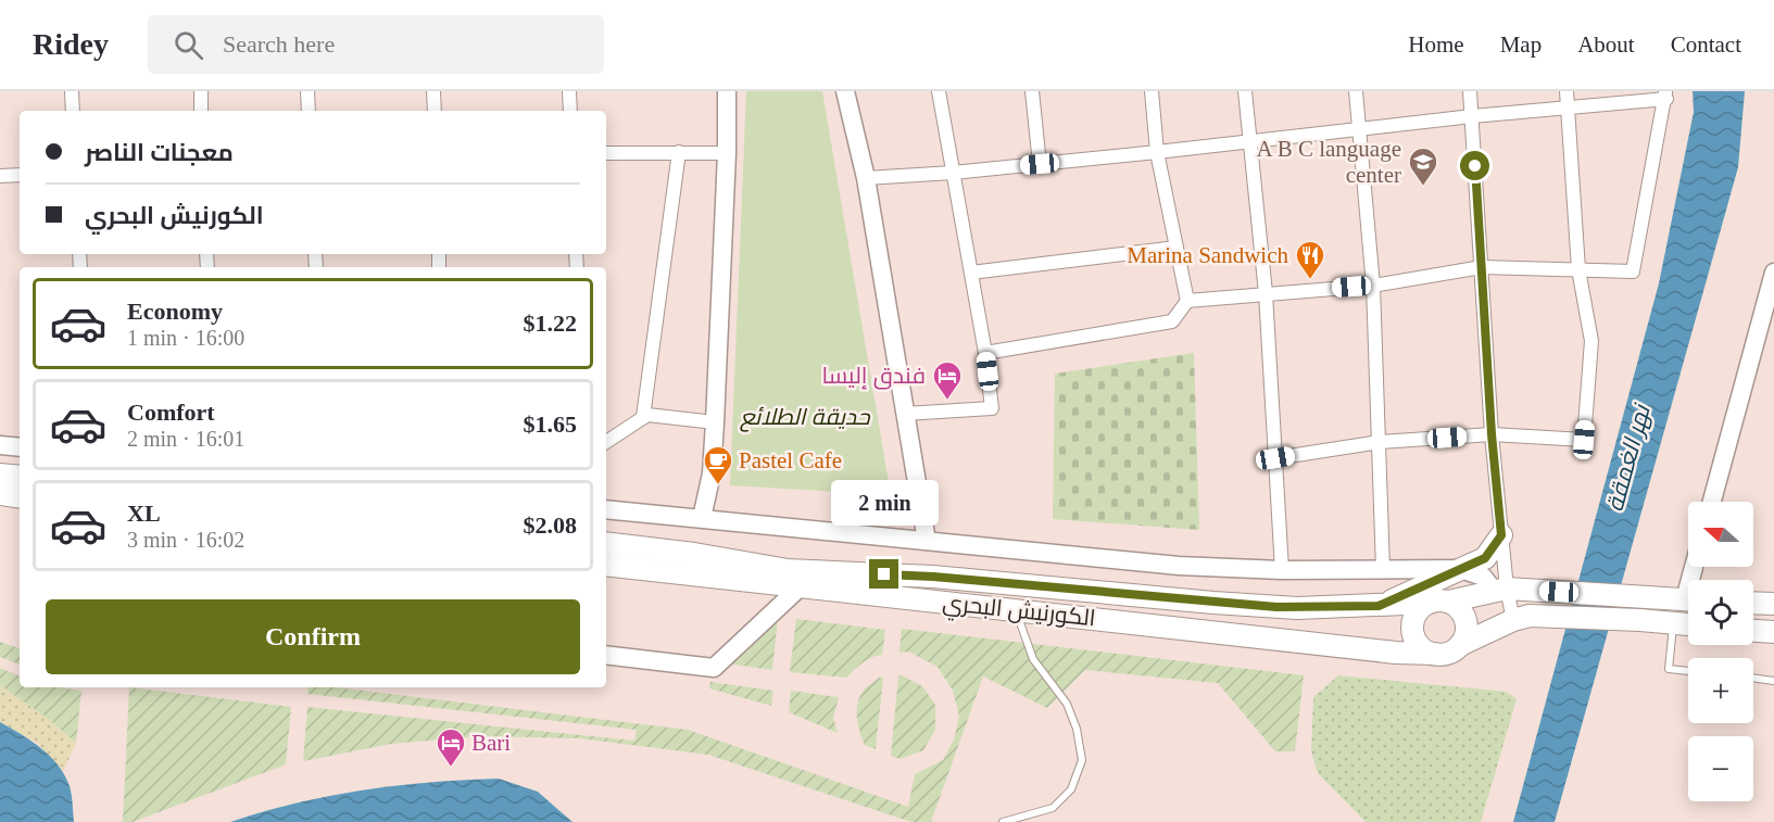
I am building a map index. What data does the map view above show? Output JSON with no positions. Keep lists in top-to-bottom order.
{
  "streets": {
    "main road": ["الكورنيش البحري"]
  },
  "water": ["نهر الغمقة"],
  "parks": ["حديقة الطلائع"],
  "places": {
    "school or university": ["A B C language center"],
    "restaurant": ["Marina Sandwich"],
    "hotel": ["فندق إليسا", "Bari"],
    "cafe": ["Pastel Cafe"]
  },
  "north": "left",
  "page": {
    "header": "Ridey",
    "search": "Search here",
    "nav": [
      "Home",
      "Map",
      "About",
      "Contact"
    ],
    "banner": ["معجنات الناصر", "الكورنيش البحري"],
    "list": [
      {
        "name": "Economy",
        "note": "1 min · 16:00",
        "value": "$1.22"
      },
      {
        "name": "Comfort",
        "note": "2 min · 16:01",
        "value": "$1.65"
      },
      {
        "name": "XL",
        "note": "3 min · 16:02",
        "value": "$2.08"
      }
    ],
    "bubble": "2 min",
    "map_buttons": ["+", "−"],
    "buttons": "Confirm"
  }
}
